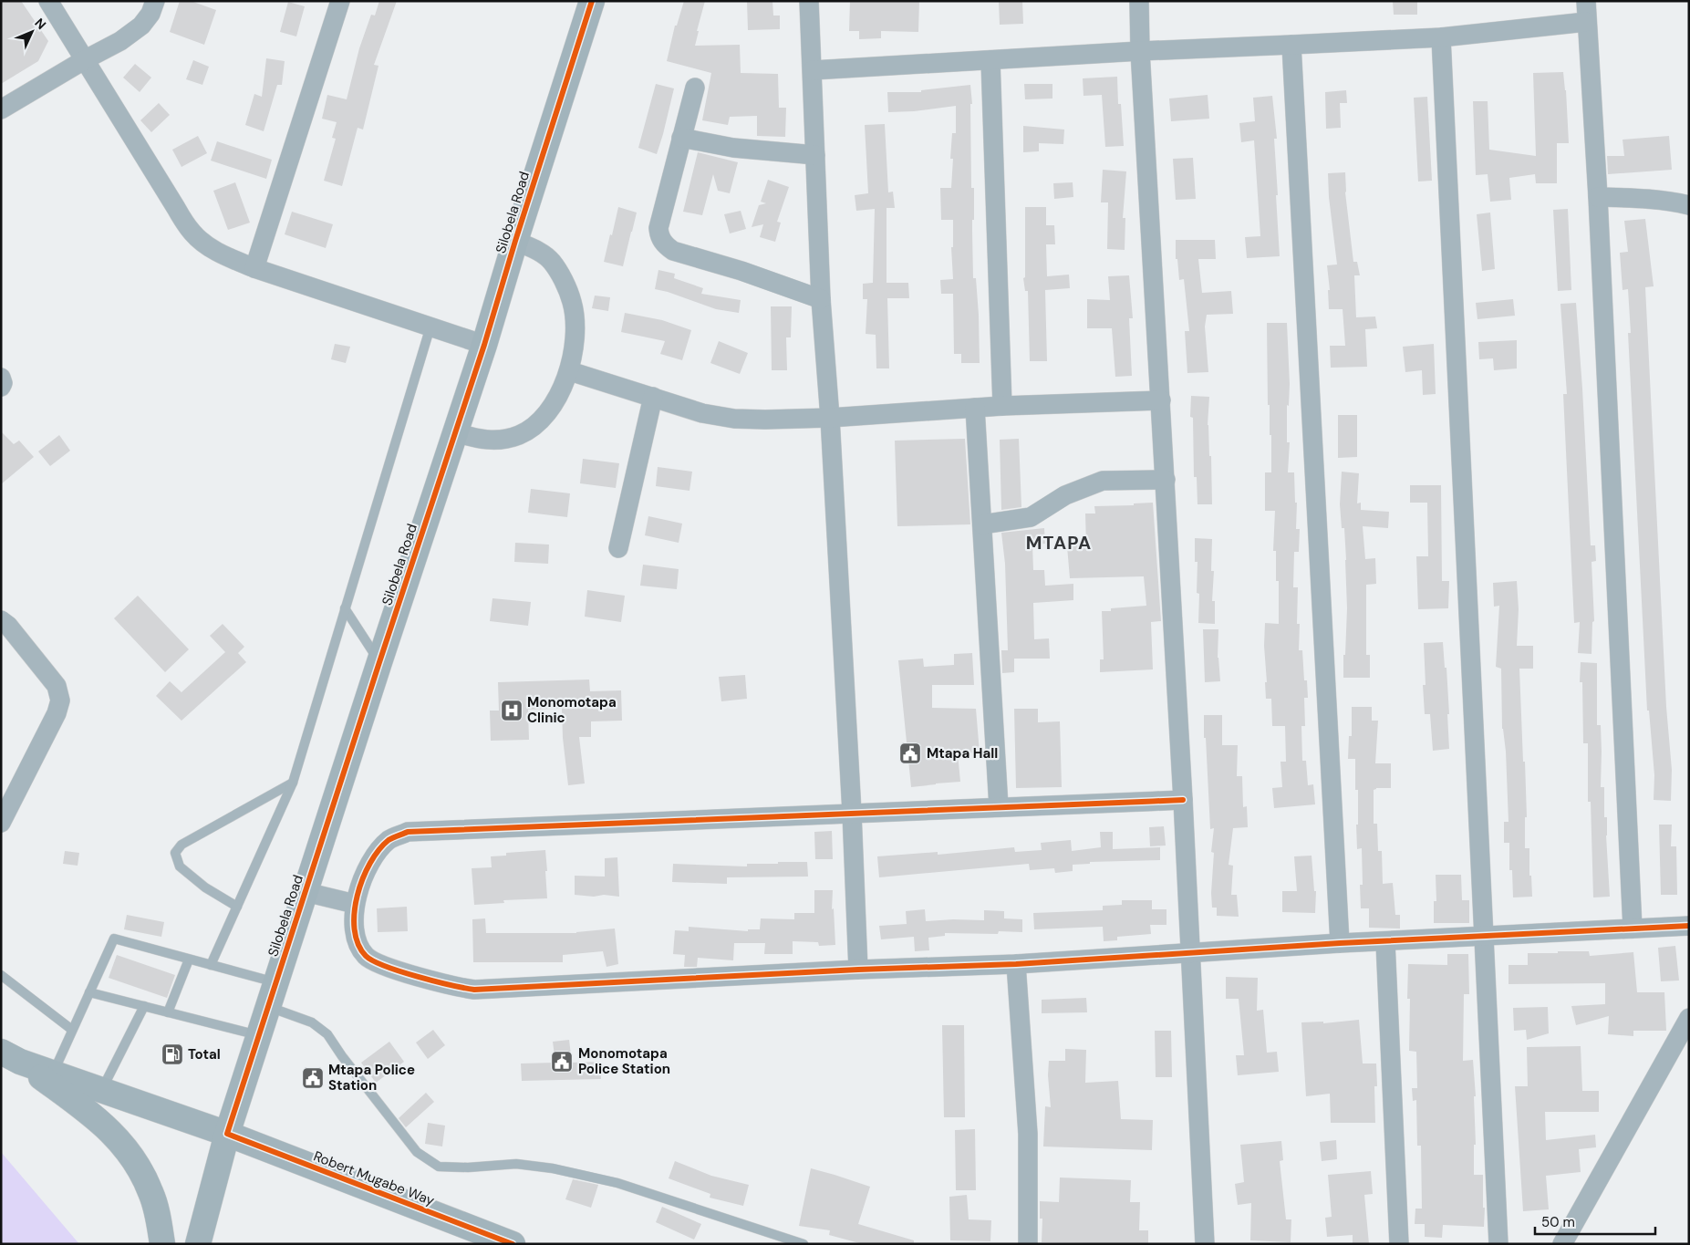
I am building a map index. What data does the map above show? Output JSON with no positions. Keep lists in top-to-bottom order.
{
  "streets": {
    "street": ["Silobela Road", "Robert Mugabe Way"]
  },
  "crossings": [
    ["Silobela Road", "Robert Mugabe Way"]
  ],
  "districts": ["MTAPA"],
  "places": {
    "hospital": ["Monomotapa Clinic"],
    "public building": ["Mtapa Hall", "Monomotapa Police Station", "Mtapa Police Station"],
    "fuel station": ["Total"]
  },
  "scale_bar": "50 m",
  "north": "top right"
}
